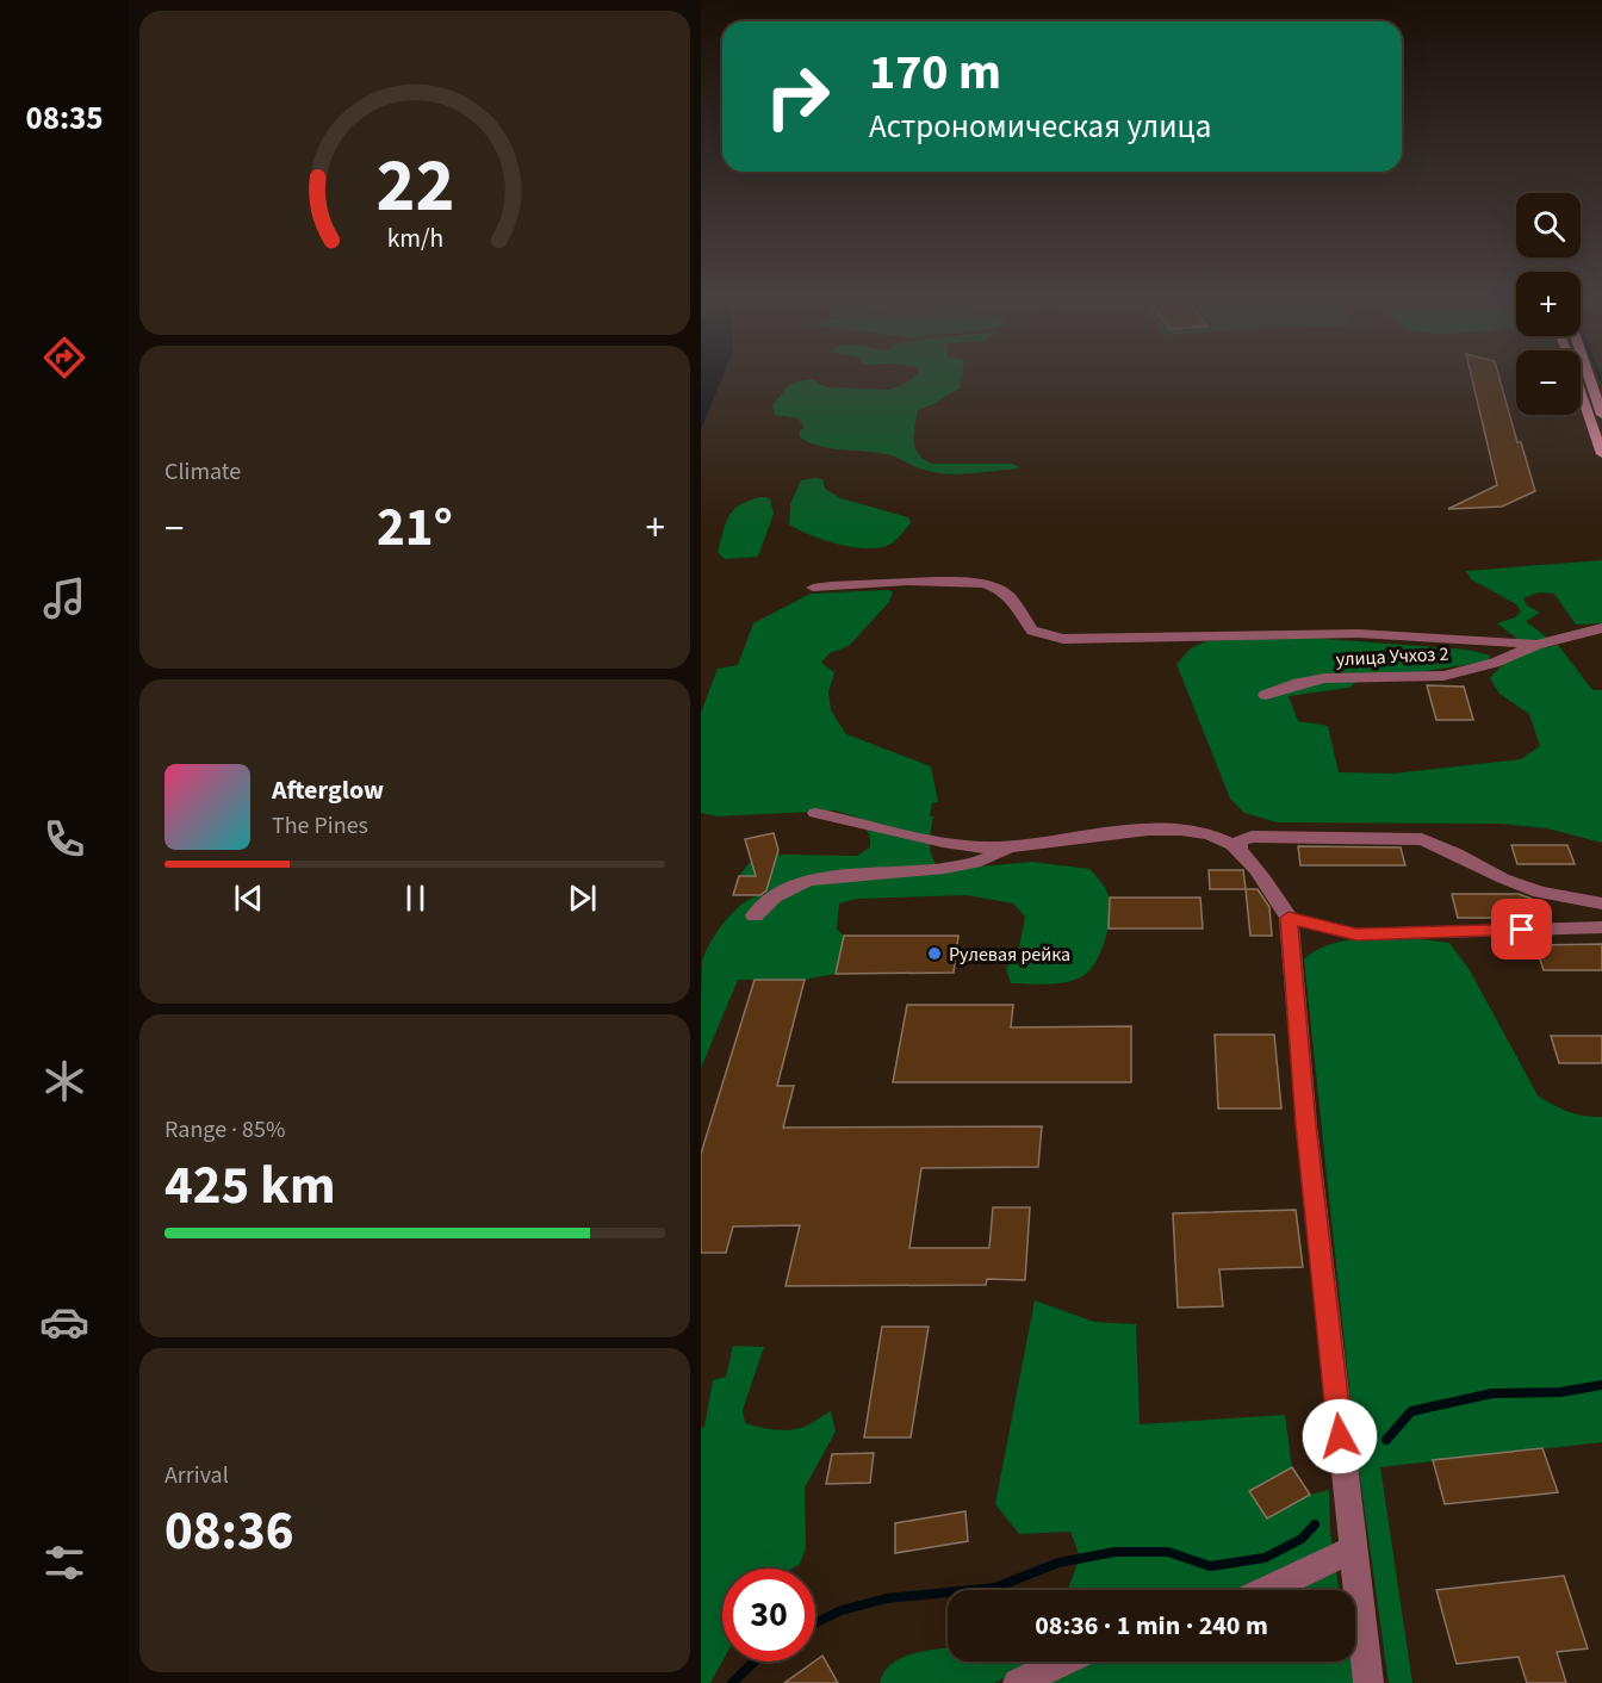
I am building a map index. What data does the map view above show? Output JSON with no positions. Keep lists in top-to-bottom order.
{
  "streets": {
    "street": ["улица Учхоз 2"]
  },
  "places": ["Рулевая рейка"],
  "page": {
    "tabs": "08:35",
    "turn": ["170 m", "Астрономическая улица"],
    "map_buttons": ["+", "−"],
    "tile": [
      "Climate",
      ["Range · 85%", "425 km"],
      ["Arrival", "08:36"]
    ],
    "heat": ["−", "21°", "+"],
    "song": ["Afterglow", "The Pines"],
    "limit": "30",
    "trip": "08:36 · 1 min · 240 m",
    "gauge": ["22", "km/h"]
  }
}
